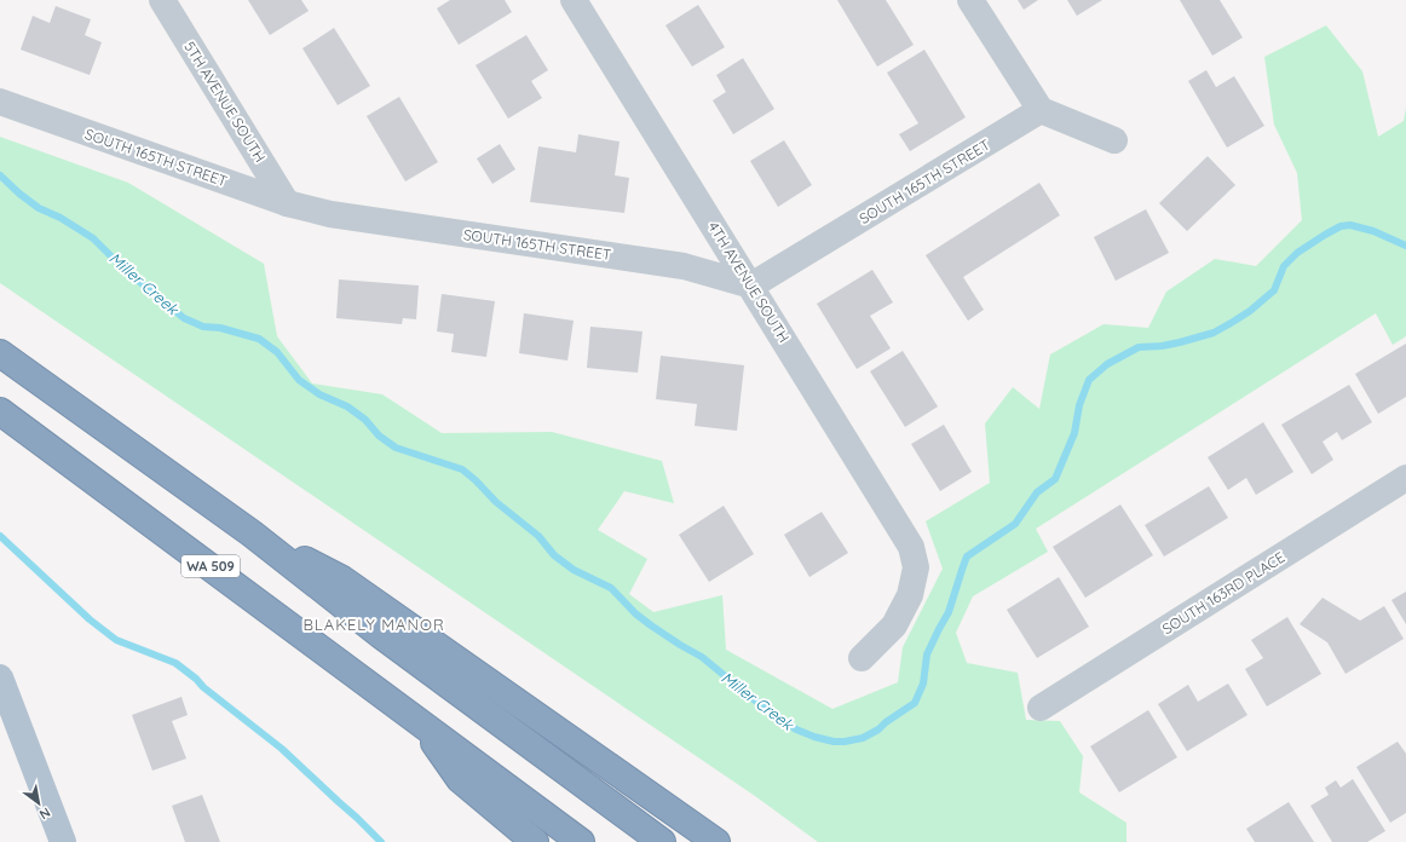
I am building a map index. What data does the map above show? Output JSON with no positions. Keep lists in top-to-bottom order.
{
  "streets": {
    "highway": ["WA 509"],
    "street": [
      "5TH AVENUE SOUTH",
      "SOUTH 165TH STREET",
      "4TH AVENUE SOUTH",
      "SOUTH 163RD PLACE"
    ]
  },
  "crossings": [
    ["5TH AVENUE SOUTH", "SOUTH 165TH STREET"],
    ["SOUTH 165TH STREET", "4TH AVENUE SOUTH"]
  ],
  "districts": ["BLAKELY MANOR"],
  "water": ["Miller Creek"],
  "north": "bottom right"
}
